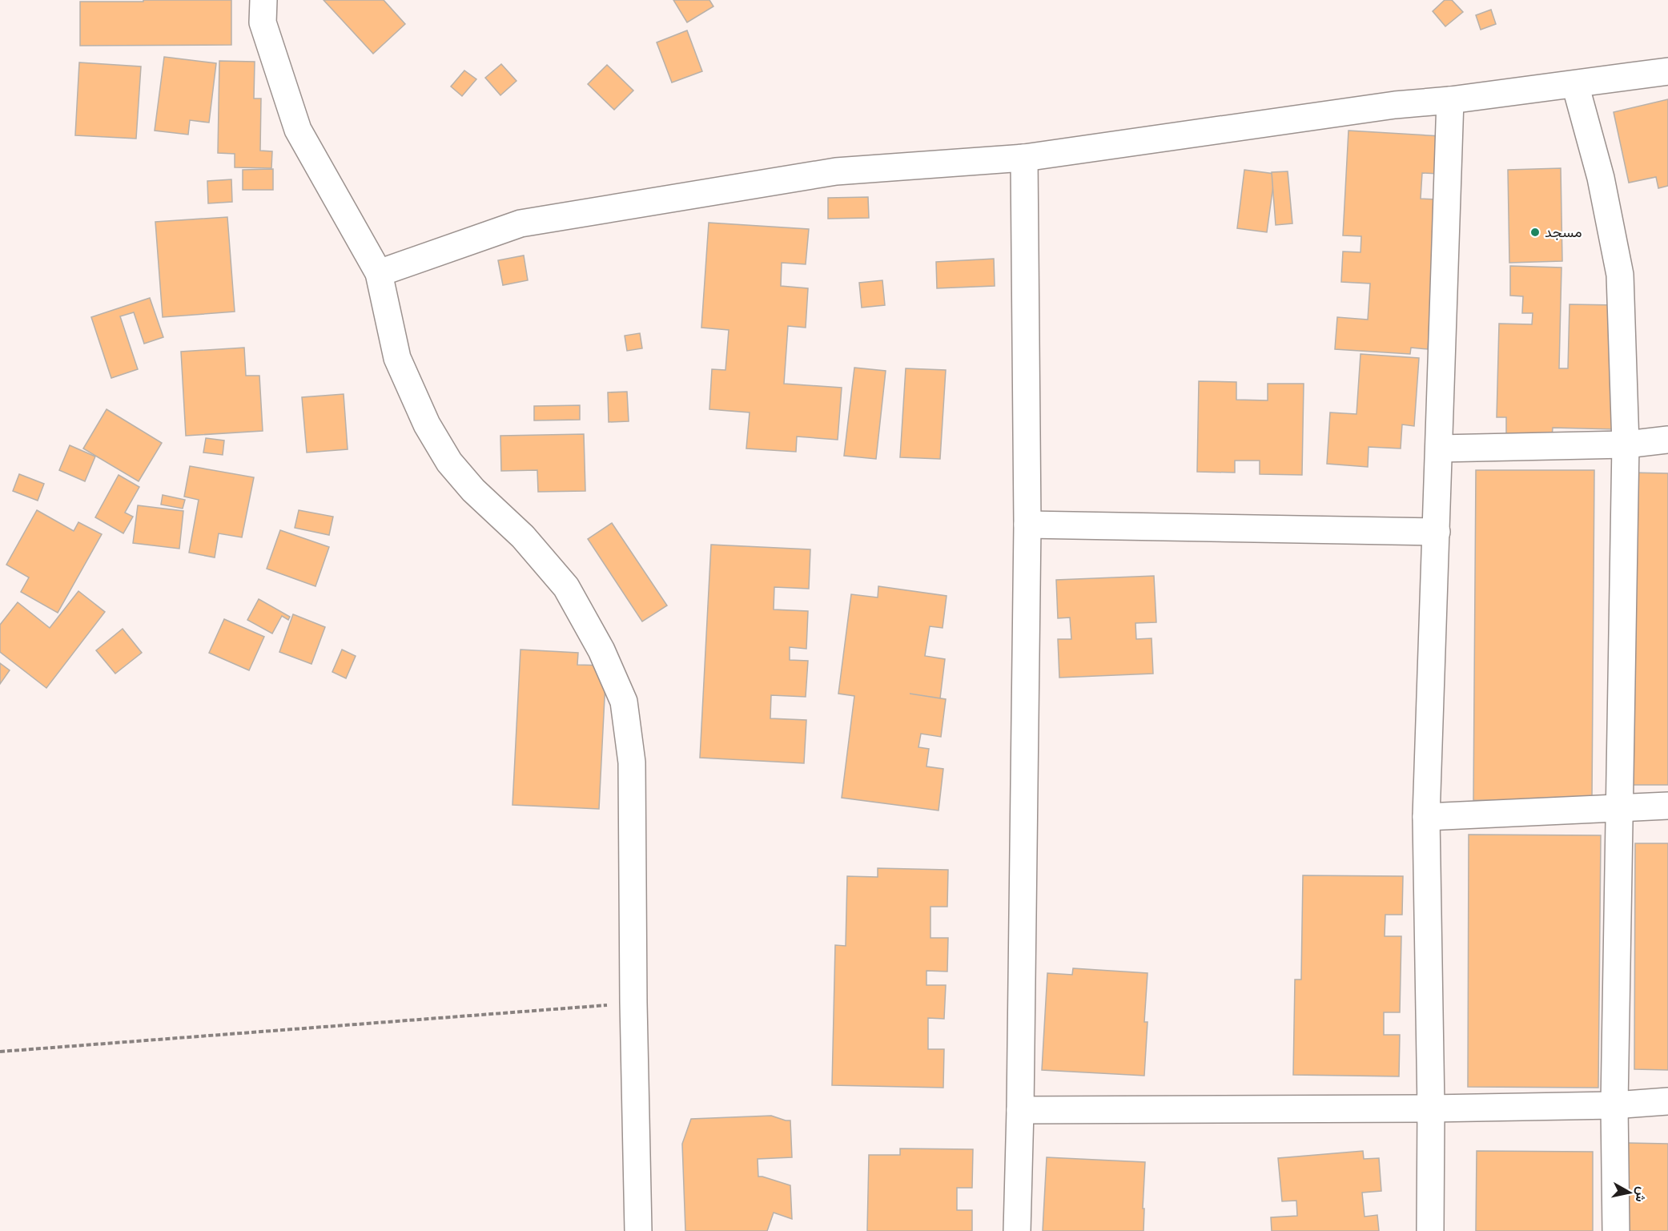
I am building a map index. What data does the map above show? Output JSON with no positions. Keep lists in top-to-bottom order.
{
  "places": ["مسجد"],
  "north": "right"
}
